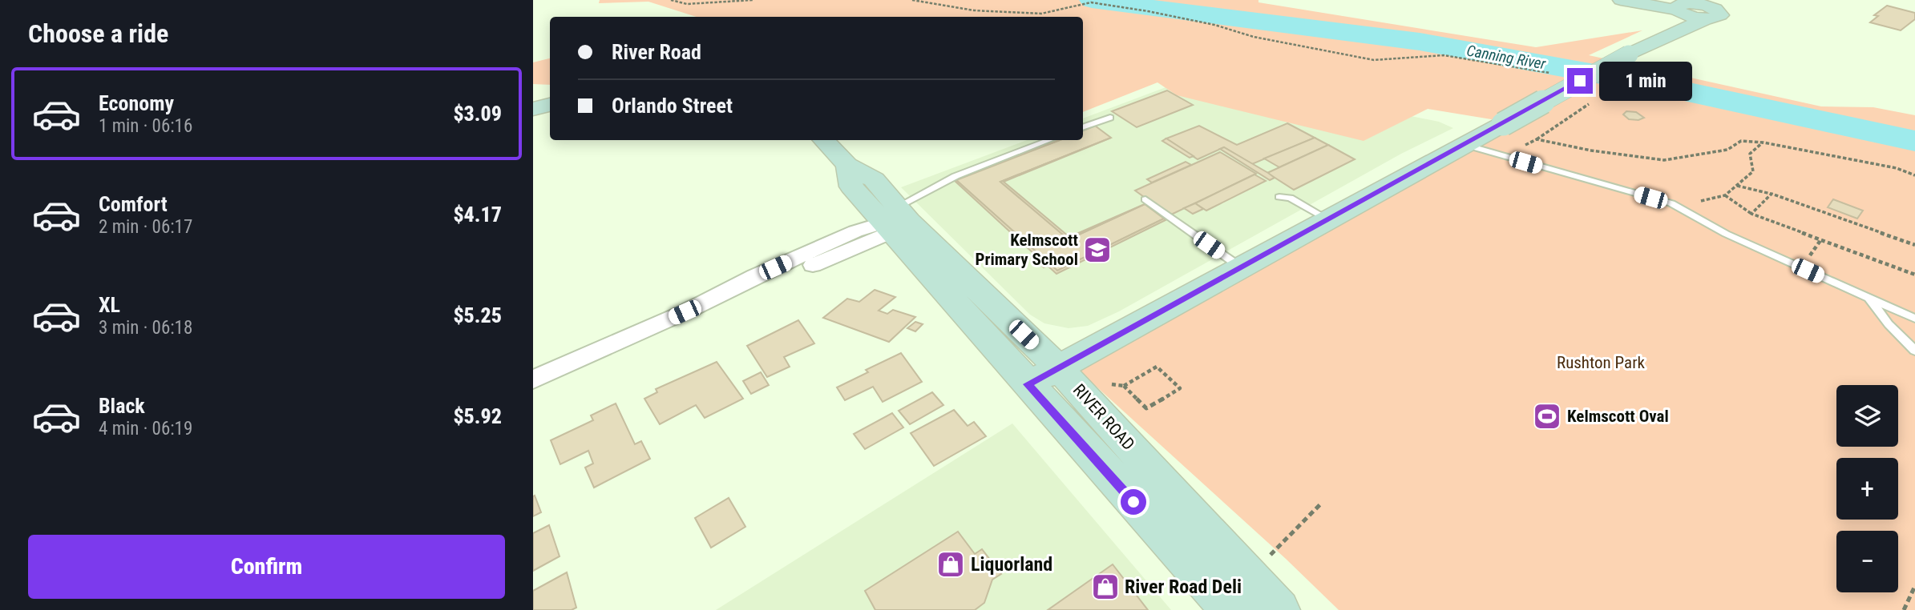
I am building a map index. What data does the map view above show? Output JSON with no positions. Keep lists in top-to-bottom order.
{
  "streets": {
    "main road": ["RIVER ROAD"]
  },
  "water": ["Canning River"],
  "parks": ["Rushton Park"],
  "places": {
    "school or university": ["Kelmscott Primary School"],
    "sports": ["Kelmscott Oval"],
    "shop": ["Liquorland", "River Road Deli"]
  },
  "page": {
    "heading": "Choose a ride",
    "banner": ["River Road", "Orlando Street"],
    "bubble": "1 min",
    "list": [
      {
        "name": "Economy",
        "note": "1 min · 06:16",
        "value": "$3.09"
      },
      {
        "name": "Comfort",
        "note": "2 min · 06:17",
        "value": "$4.17"
      },
      {
        "name": "XL",
        "note": "3 min · 06:18",
        "value": "$5.25"
      },
      {
        "name": "Black",
        "note": "4 min · 06:19",
        "value": "$5.92"
      }
    ],
    "map_buttons": ["+", "−"],
    "buttons": "Confirm"
  }
}
